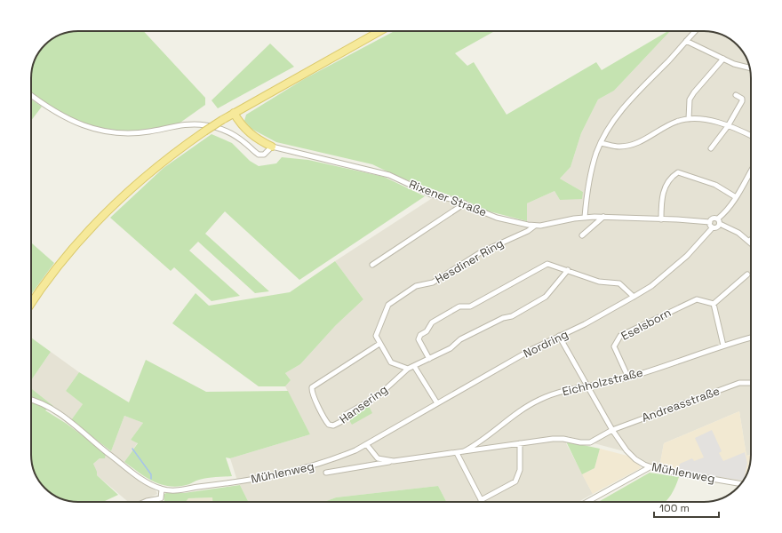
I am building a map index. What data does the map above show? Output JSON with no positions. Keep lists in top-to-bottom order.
{
  "streets": {
    "street": [
      "Rixener Straße",
      "Hesdiner Ring",
      "Eselsborn",
      "Nordring",
      "Eichholzstraße",
      "Hansering",
      "Andreasstraße",
      "Mühlenweg"
    ]
  },
  "crossings": [
    ["Rixener Straße", "Hesdiner Ring"],
    ["Hesdiner Ring", "Hansering"],
    ["Eselsborn", "Eichholzstraße"],
    ["Nordring", "Mühlenweg"],
    ["Eichholzstraße", "Mühlenweg"],
    ["Andreasstraße", "Mühlenweg"]
  ],
  "scale_bar": "100 m"
}
